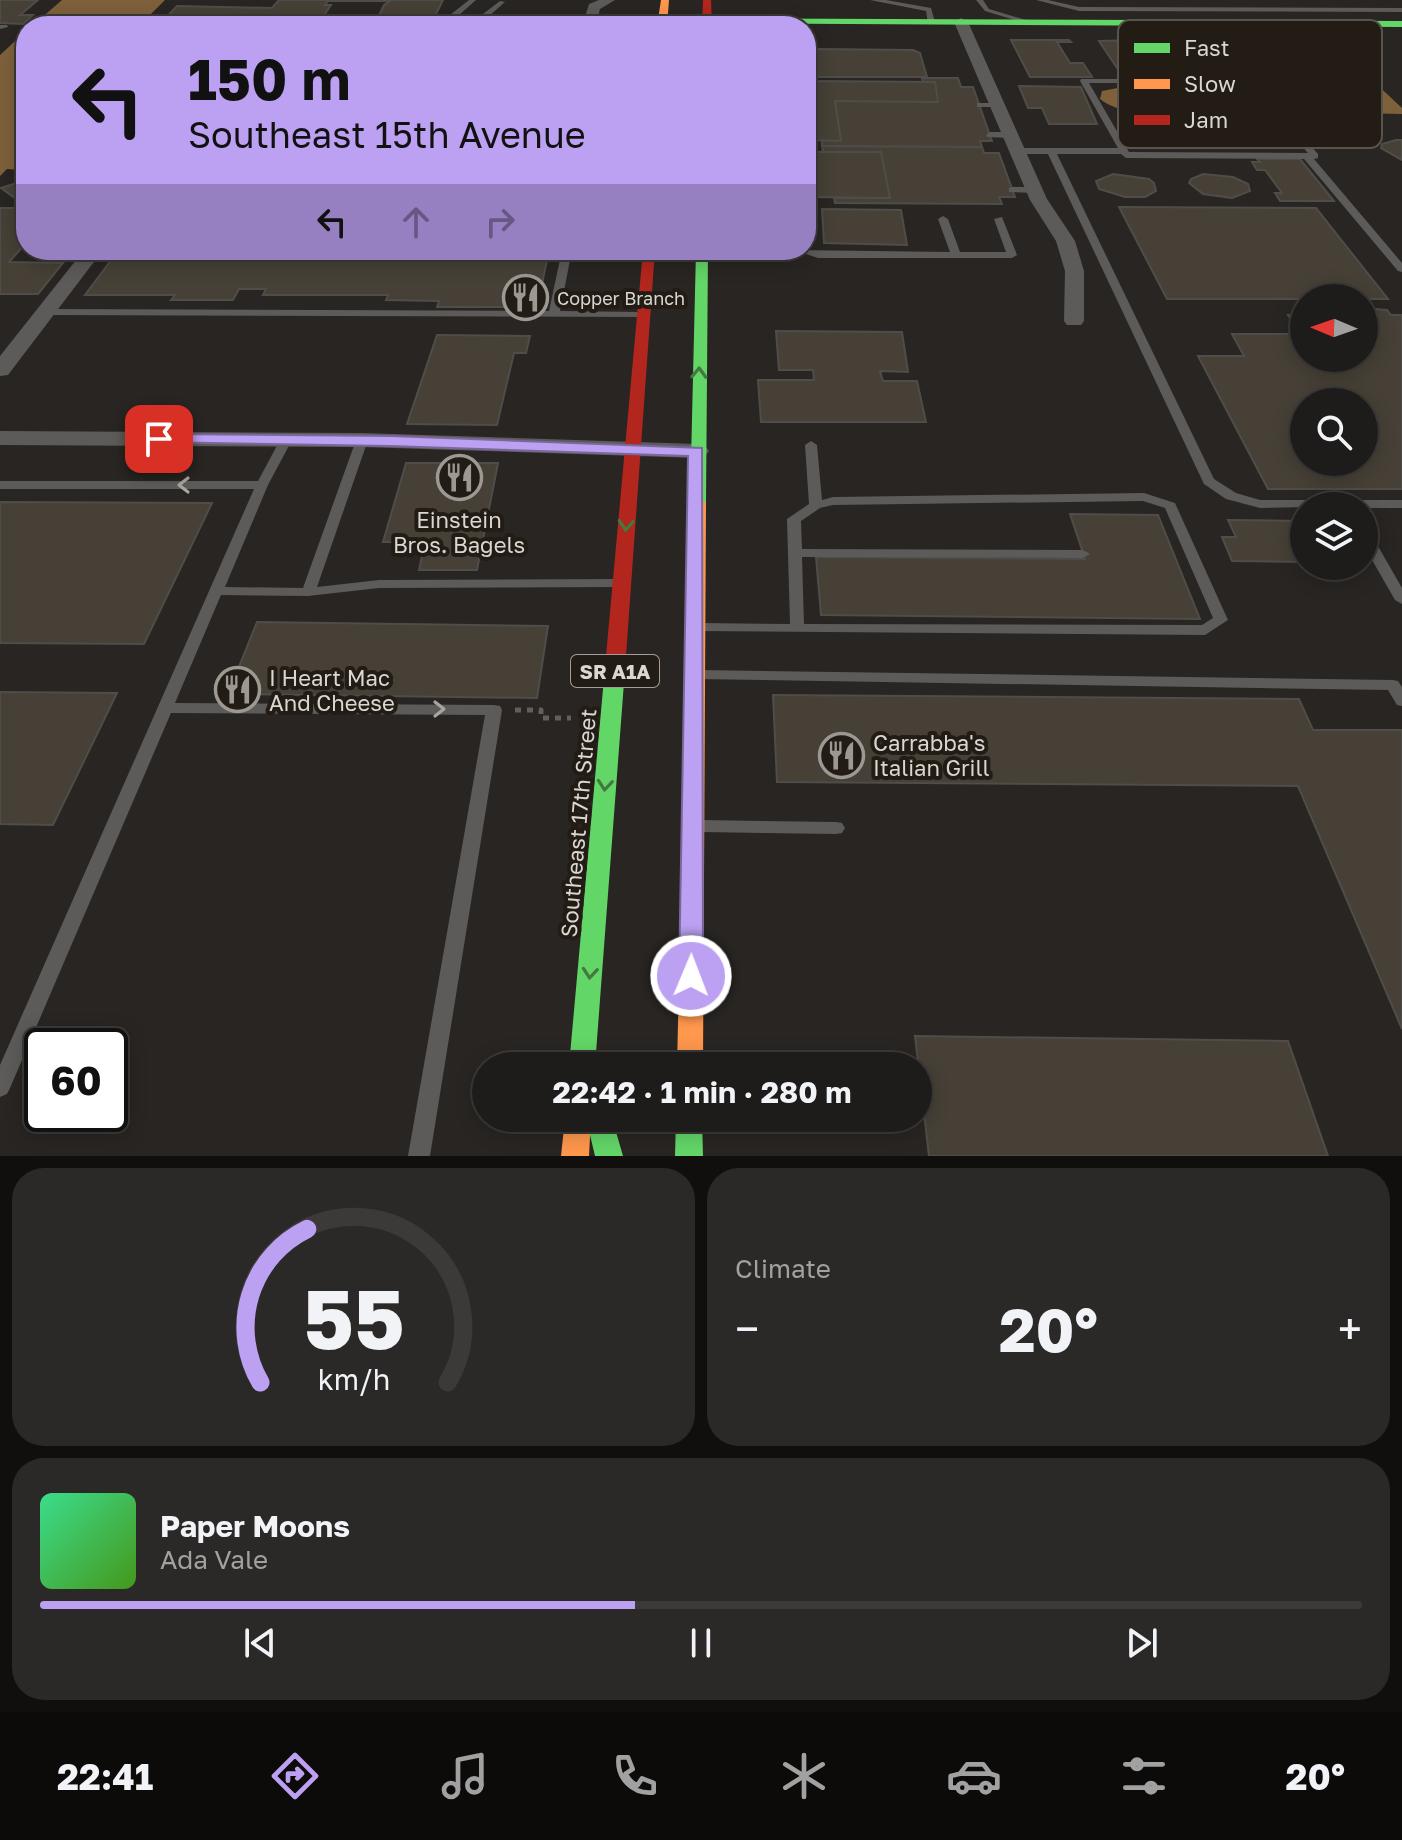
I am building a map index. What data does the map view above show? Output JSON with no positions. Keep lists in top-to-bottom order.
{
  "streets": {
    "main road": ["SR A1A", "Southeast 17th Street"]
  },
  "places": {
    "restaurant": [
      "Copper Branch",
      "Einstein Bros. Bagels",
      "I Heart Mac And Cheese",
      "Carrabba's Italian Grill"
    ]
  },
  "legend": ["Fast", "Slow", "Jam"],
  "north": "left",
  "page": {
    "turn": ["150 m", "Southeast 15th Avenue"],
    "limit": "60",
    "trip": "22:42 · 1 min · 280 m",
    "tile": "Climate",
    "heat": ["−", "20°", "+"],
    "song": ["Paper Moons", "Ada Vale"],
    "tabs": ["22:41", "20°"],
    "gauge": ["55", "km/h"]
  }
}
